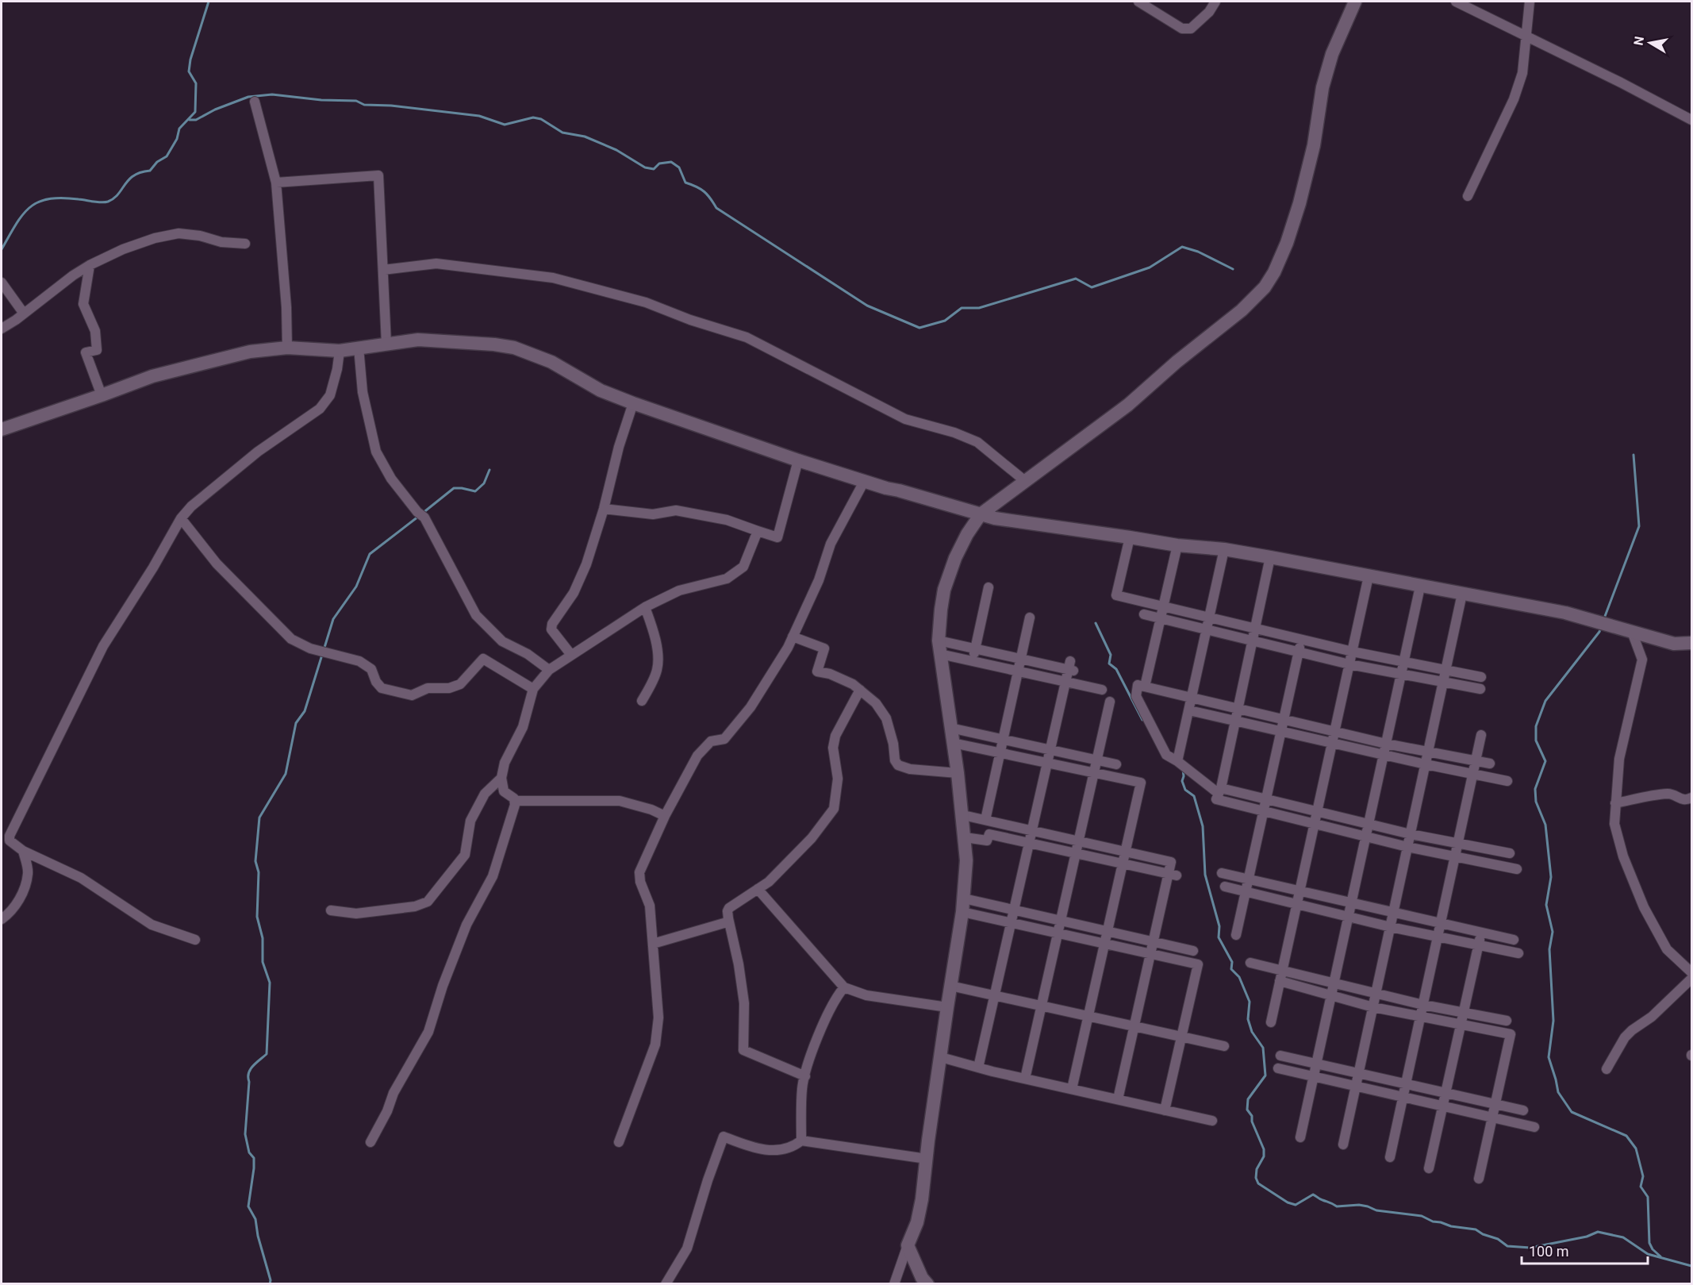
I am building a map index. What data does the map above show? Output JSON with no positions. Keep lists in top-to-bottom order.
{
  "scale_bar": "100 m",
  "north": "left"
}
